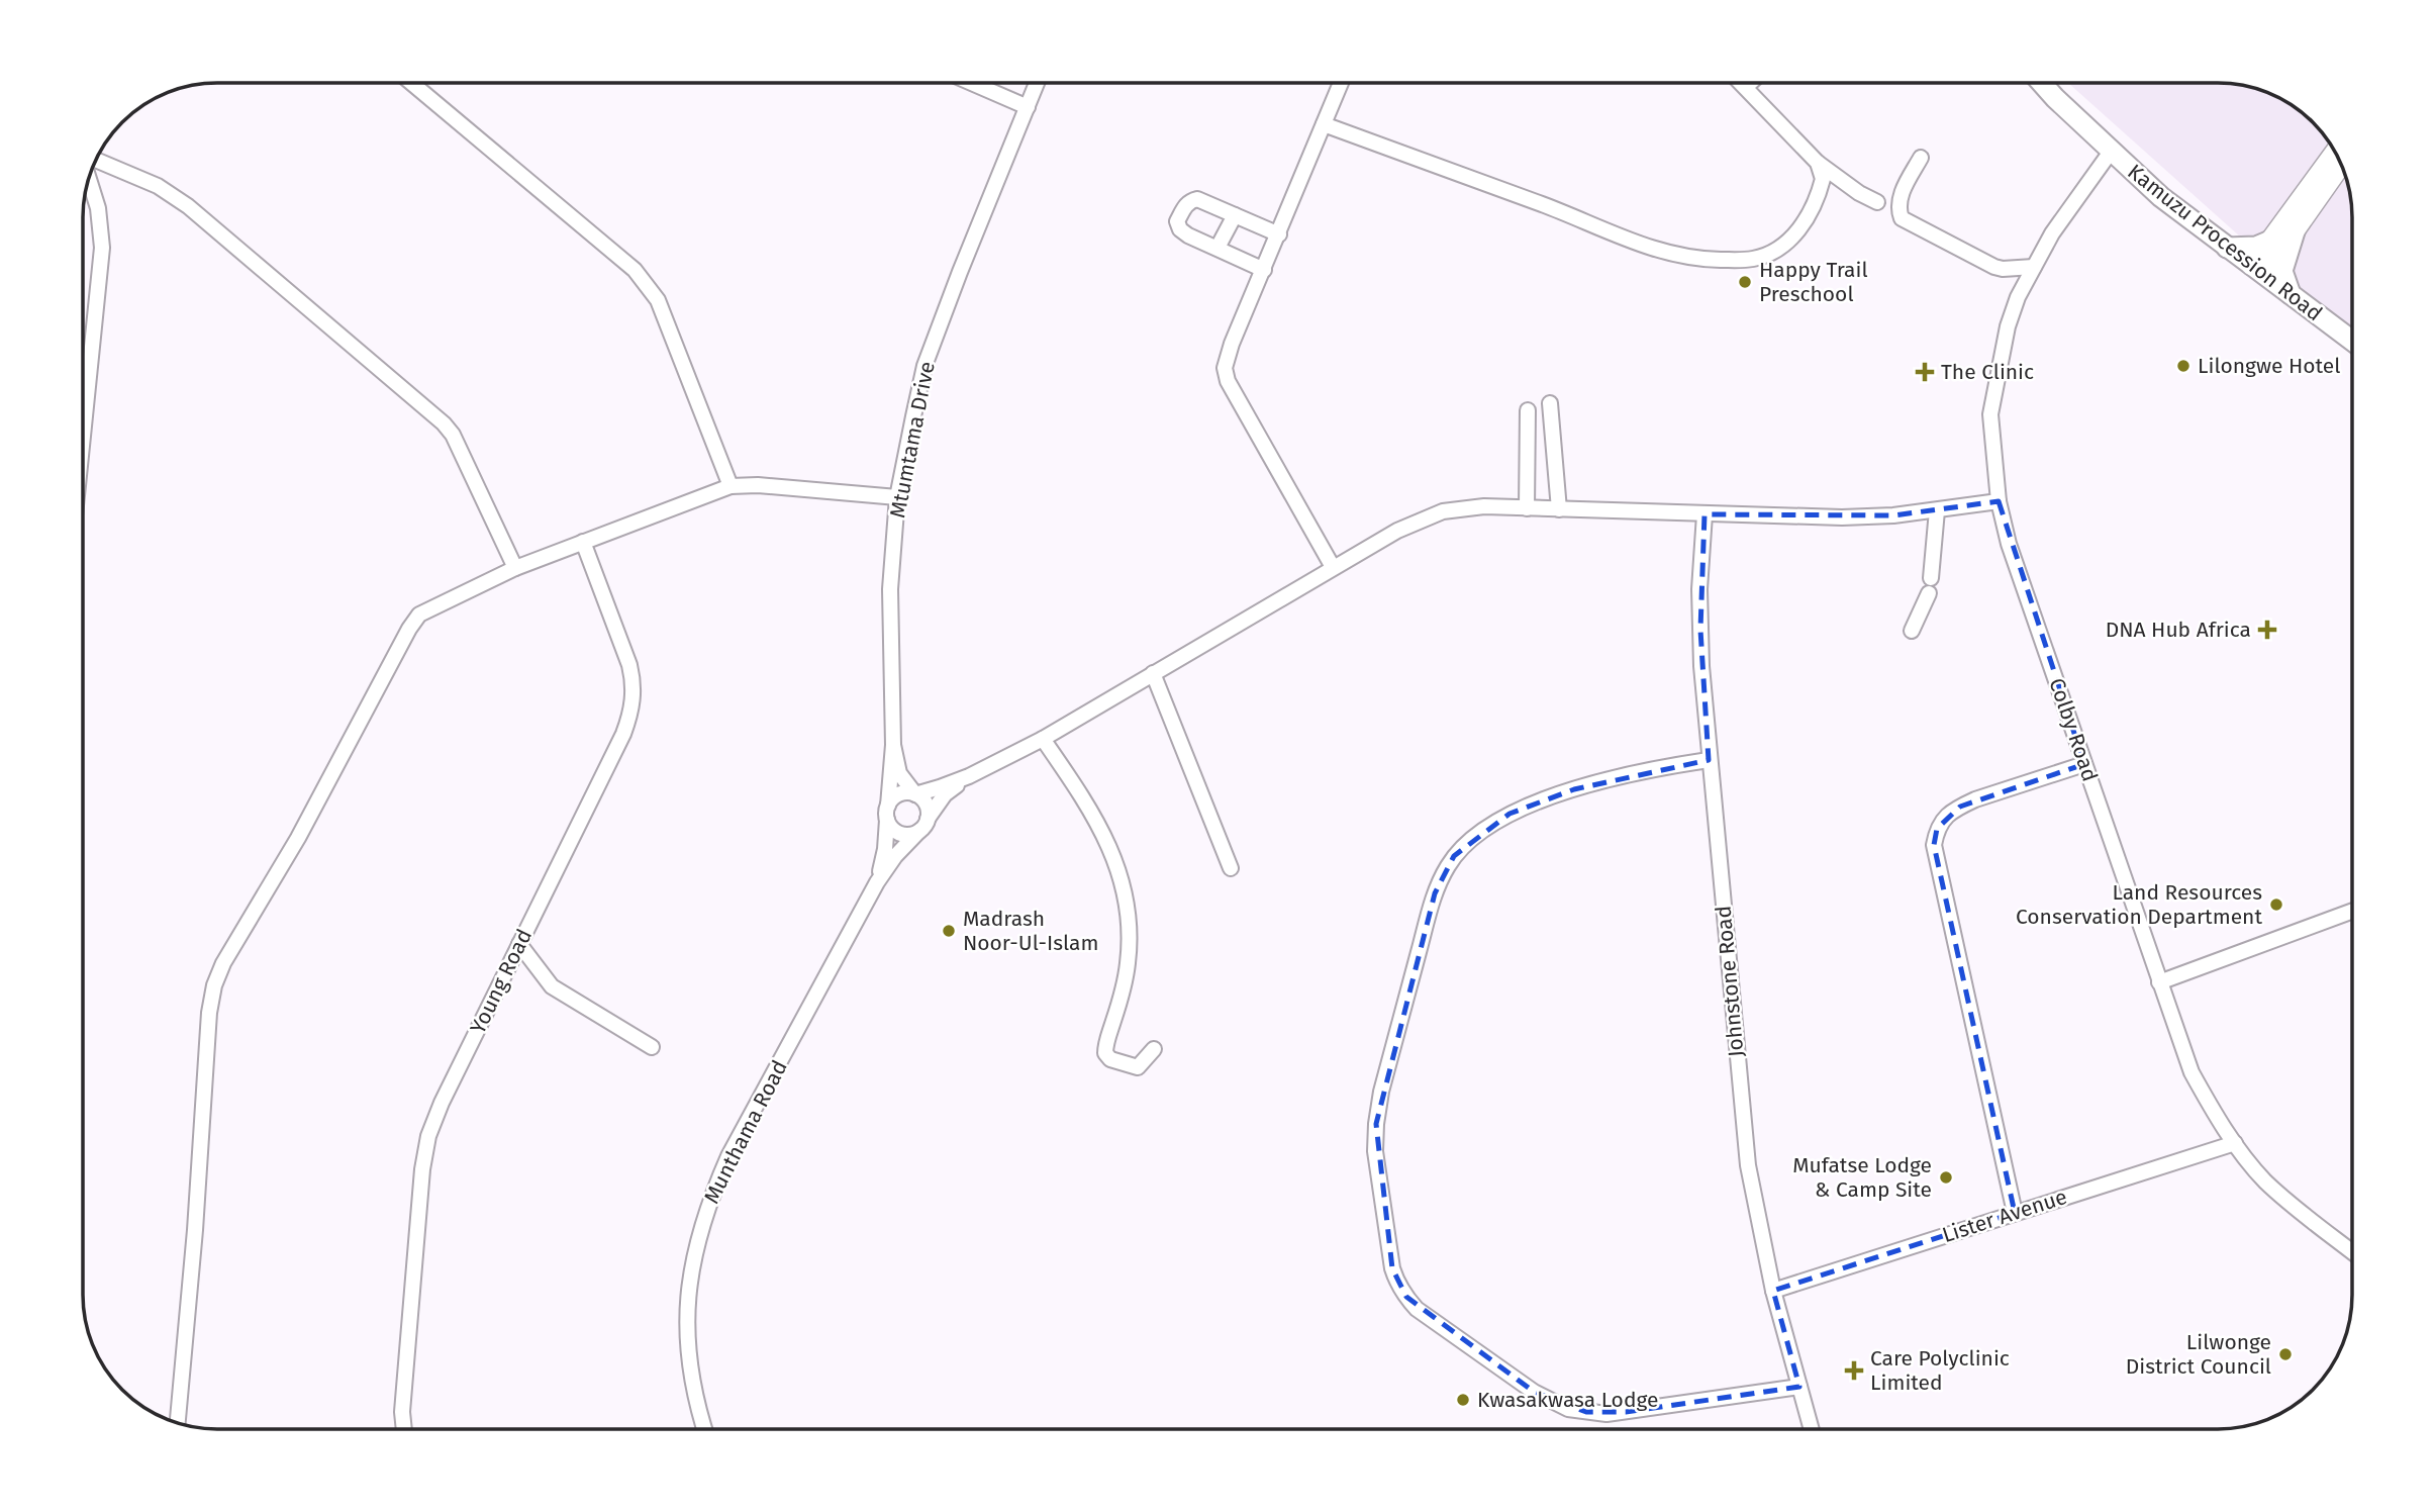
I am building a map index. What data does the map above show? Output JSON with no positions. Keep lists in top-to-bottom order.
{
  "streets": {
    "highway": ["Kamuzu Procession Road"],
    "street": [
      "Mtumtama Drive",
      "Colby Road",
      "Young Road",
      "Johnstone Road",
      "Munthama Road",
      "Lister Avenue"
    ]
  },
  "crossings": [
    ["Kamuzu Procession Road", "Colby Road"],
    ["Colby Road", "Lister Avenue"],
    ["Johnstone Road", "Lister Avenue"]
  ],
  "places": {
    "other": [
      "Happy Trail Preschool",
      "Lilongwe Hotel",
      "Land Resources Conservation Department",
      "Madrash Noor-Ul-Islam",
      "Mufatse Lodge & Camp Site",
      "Lilwonge District Council",
      "Kwasakwasa Lodge"
    ],
    "health": ["The Clinic", "DNA Hub Africa", "Care Polyclinic Limited"]
  }
}
